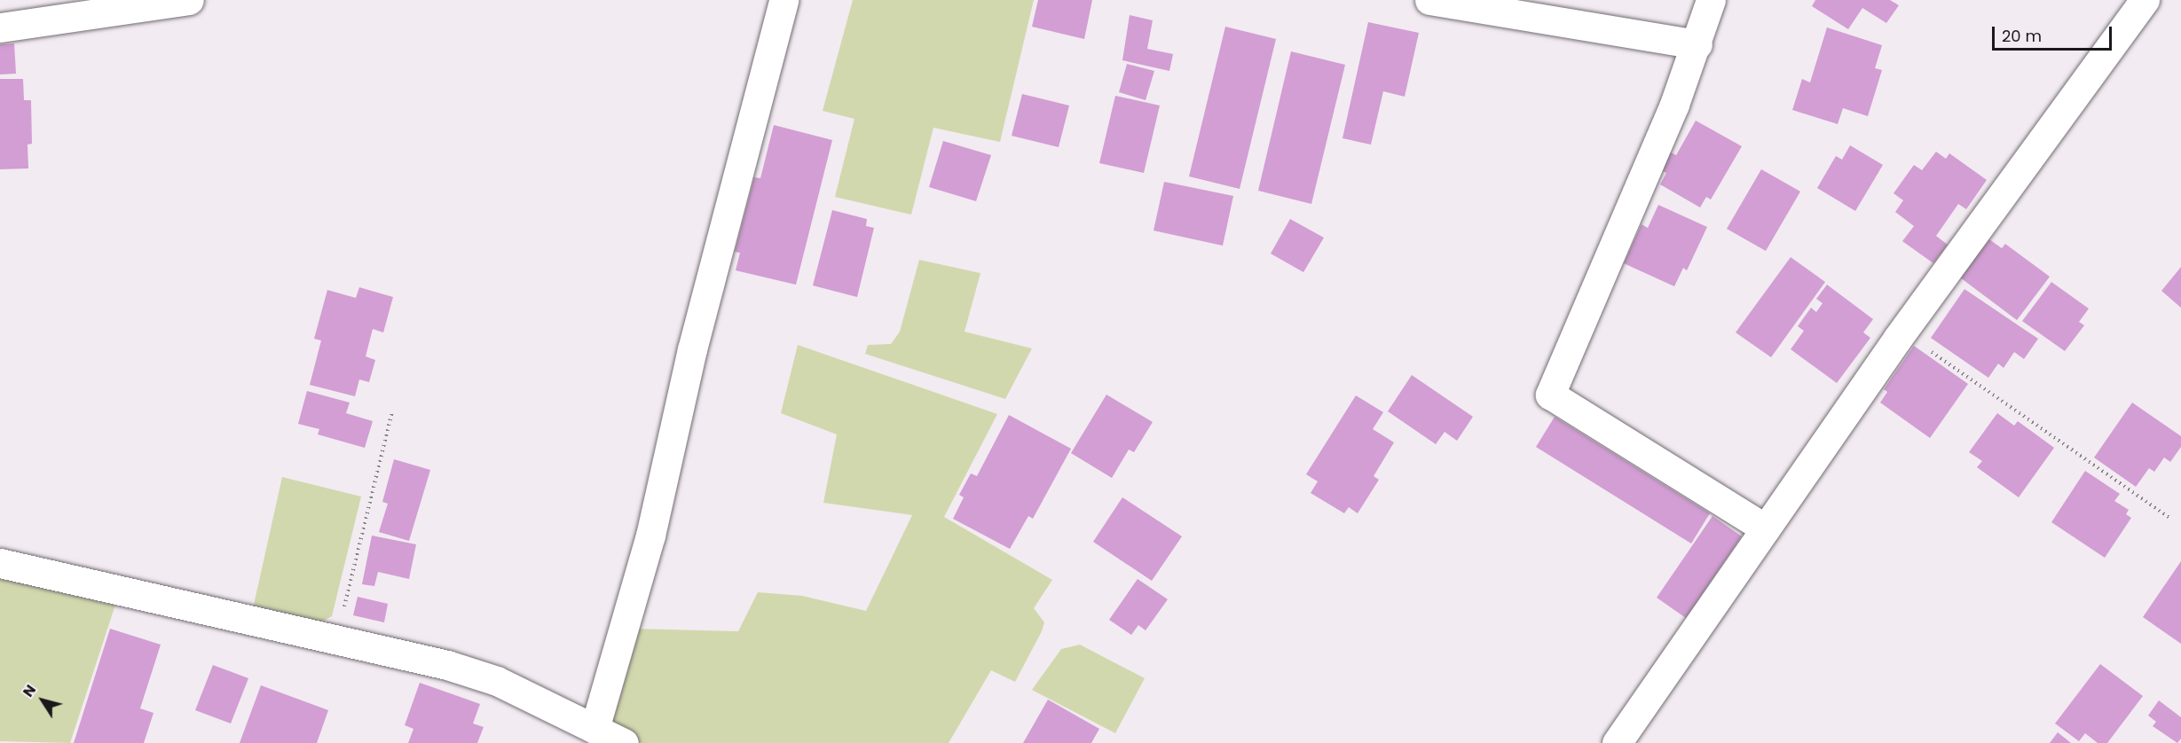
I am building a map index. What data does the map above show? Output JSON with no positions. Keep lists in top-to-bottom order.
{
  "scale_bar": "20 m",
  "north": "top left"
}
